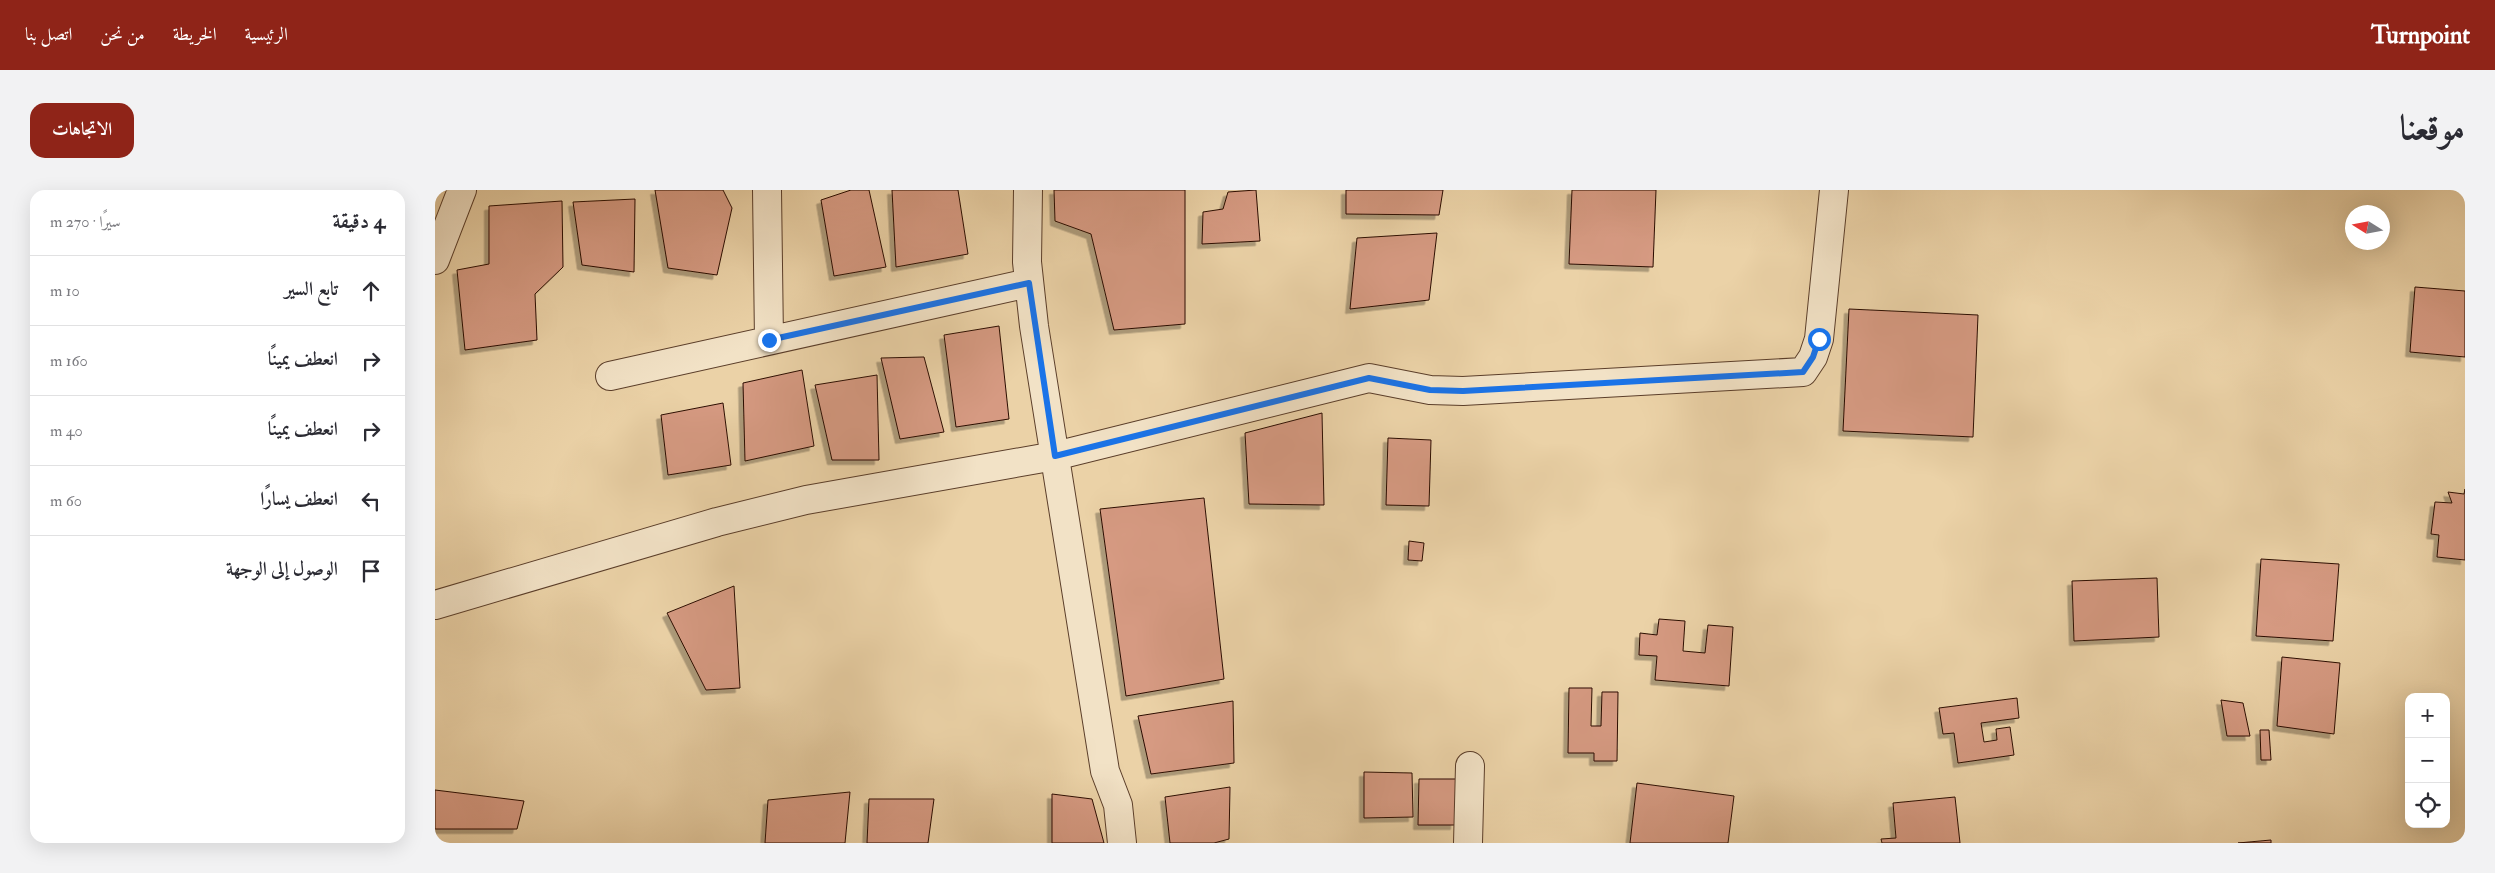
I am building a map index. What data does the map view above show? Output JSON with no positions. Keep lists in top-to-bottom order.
{
  "north": "left",
  "page": {
    "header": "Turnpoint",
    "nav": [
      "الرئيسية",
      "الخريطة",
      "من نحن",
      "اتصل بنا"
    ],
    "title": "موقعنا",
    "buttons": "الاتجاهات",
    "heading": ["4 دقيقة", "سيرًا · 270 m"],
    "list": [
      ["تابع السير", "10 m"],
      ["انعطف يمينًا", "160 m"],
      ["انعطف يمينًا", "40 m"],
      ["انعطف يسارًا", "60 m"],
      "الوصول إلى الوجهة"
    ],
    "map_buttons": ["+", "−"]
  }
}
